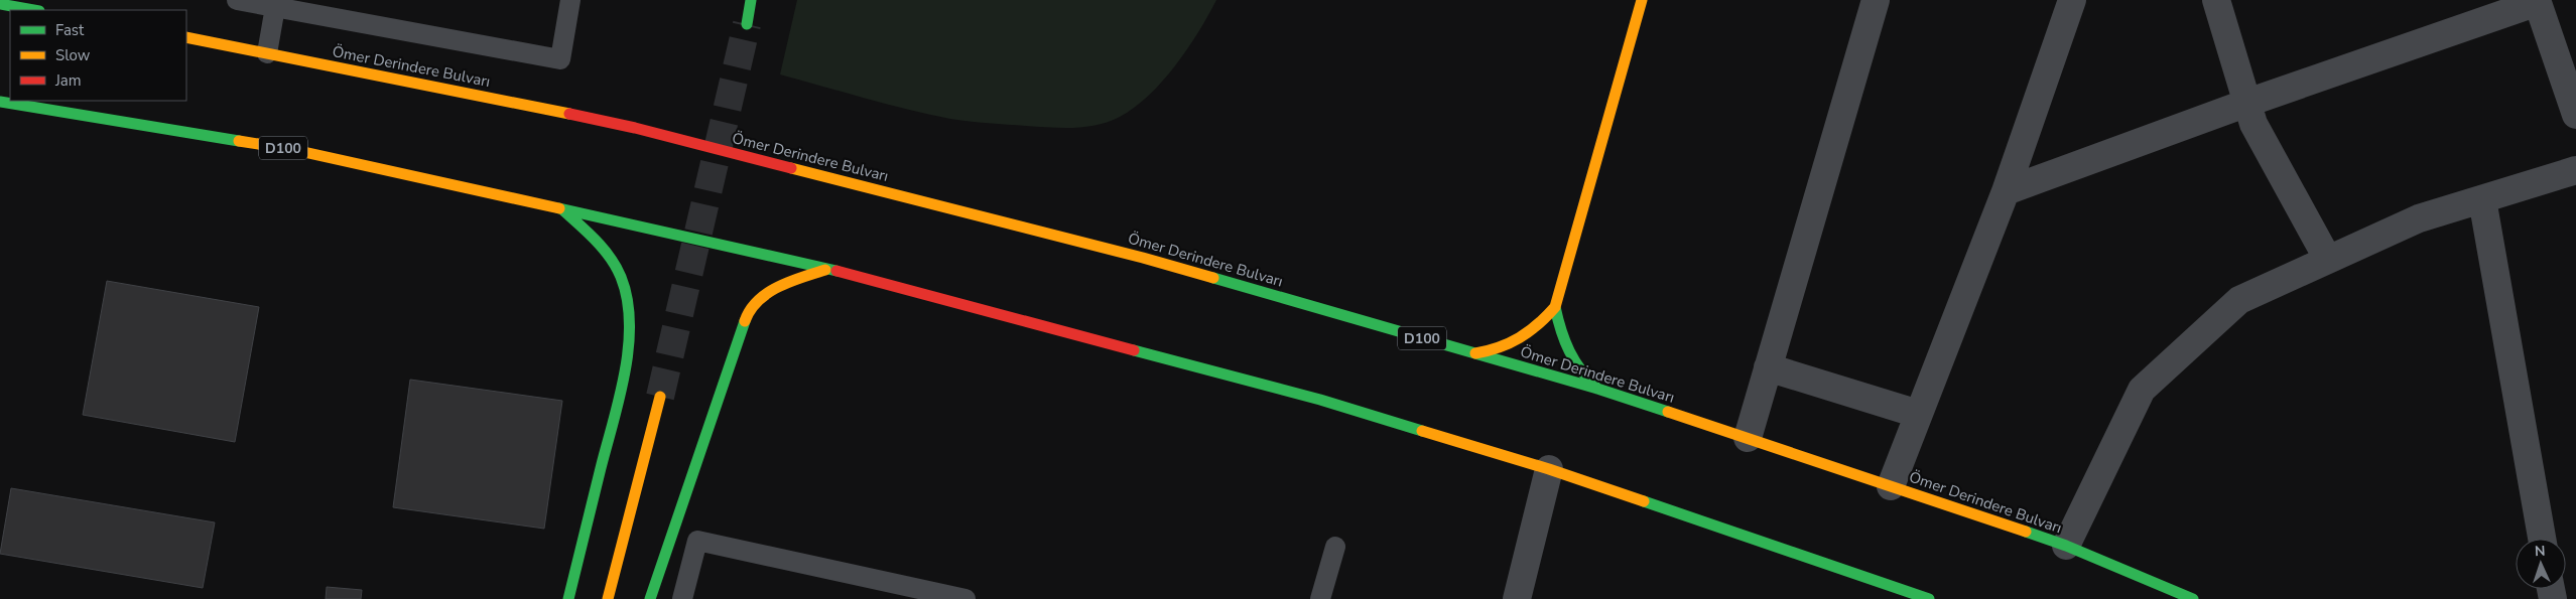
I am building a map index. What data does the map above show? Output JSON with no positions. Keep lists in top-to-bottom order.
{
  "streets": {
    "main road": ["Ömer Derindere Bulvarı", "D100"]
  },
  "legend": ["Fast", "Slow", "Jam"],
  "north": "top"
}
